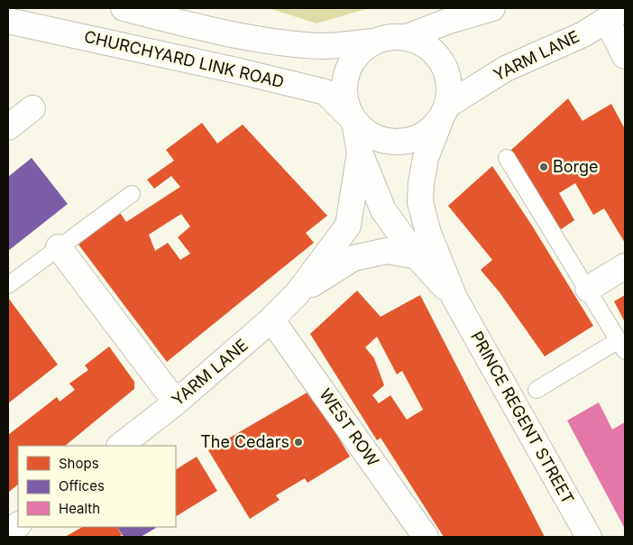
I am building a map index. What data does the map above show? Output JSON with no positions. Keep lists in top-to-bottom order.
{
  "streets": {
    "main road": [
      "YARM LANE",
      "CHURCHYARD LINK ROAD",
      "PRINCE REGENT STREET",
      "WEST ROW"
    ]
  },
  "crossings": [
    ["YARM LANE", "CHURCHYARD LINK ROAD"],
    ["YARM LANE", "PRINCE REGENT STREET"],
    ["YARM LANE", "WEST ROW"],
    ["CHURCHYARD LINK ROAD", "PRINCE REGENT STREET"]
  ],
  "places": ["Borge", "The Cedars"],
  "legend": ["Shops", "Offices", "Health"]
}
